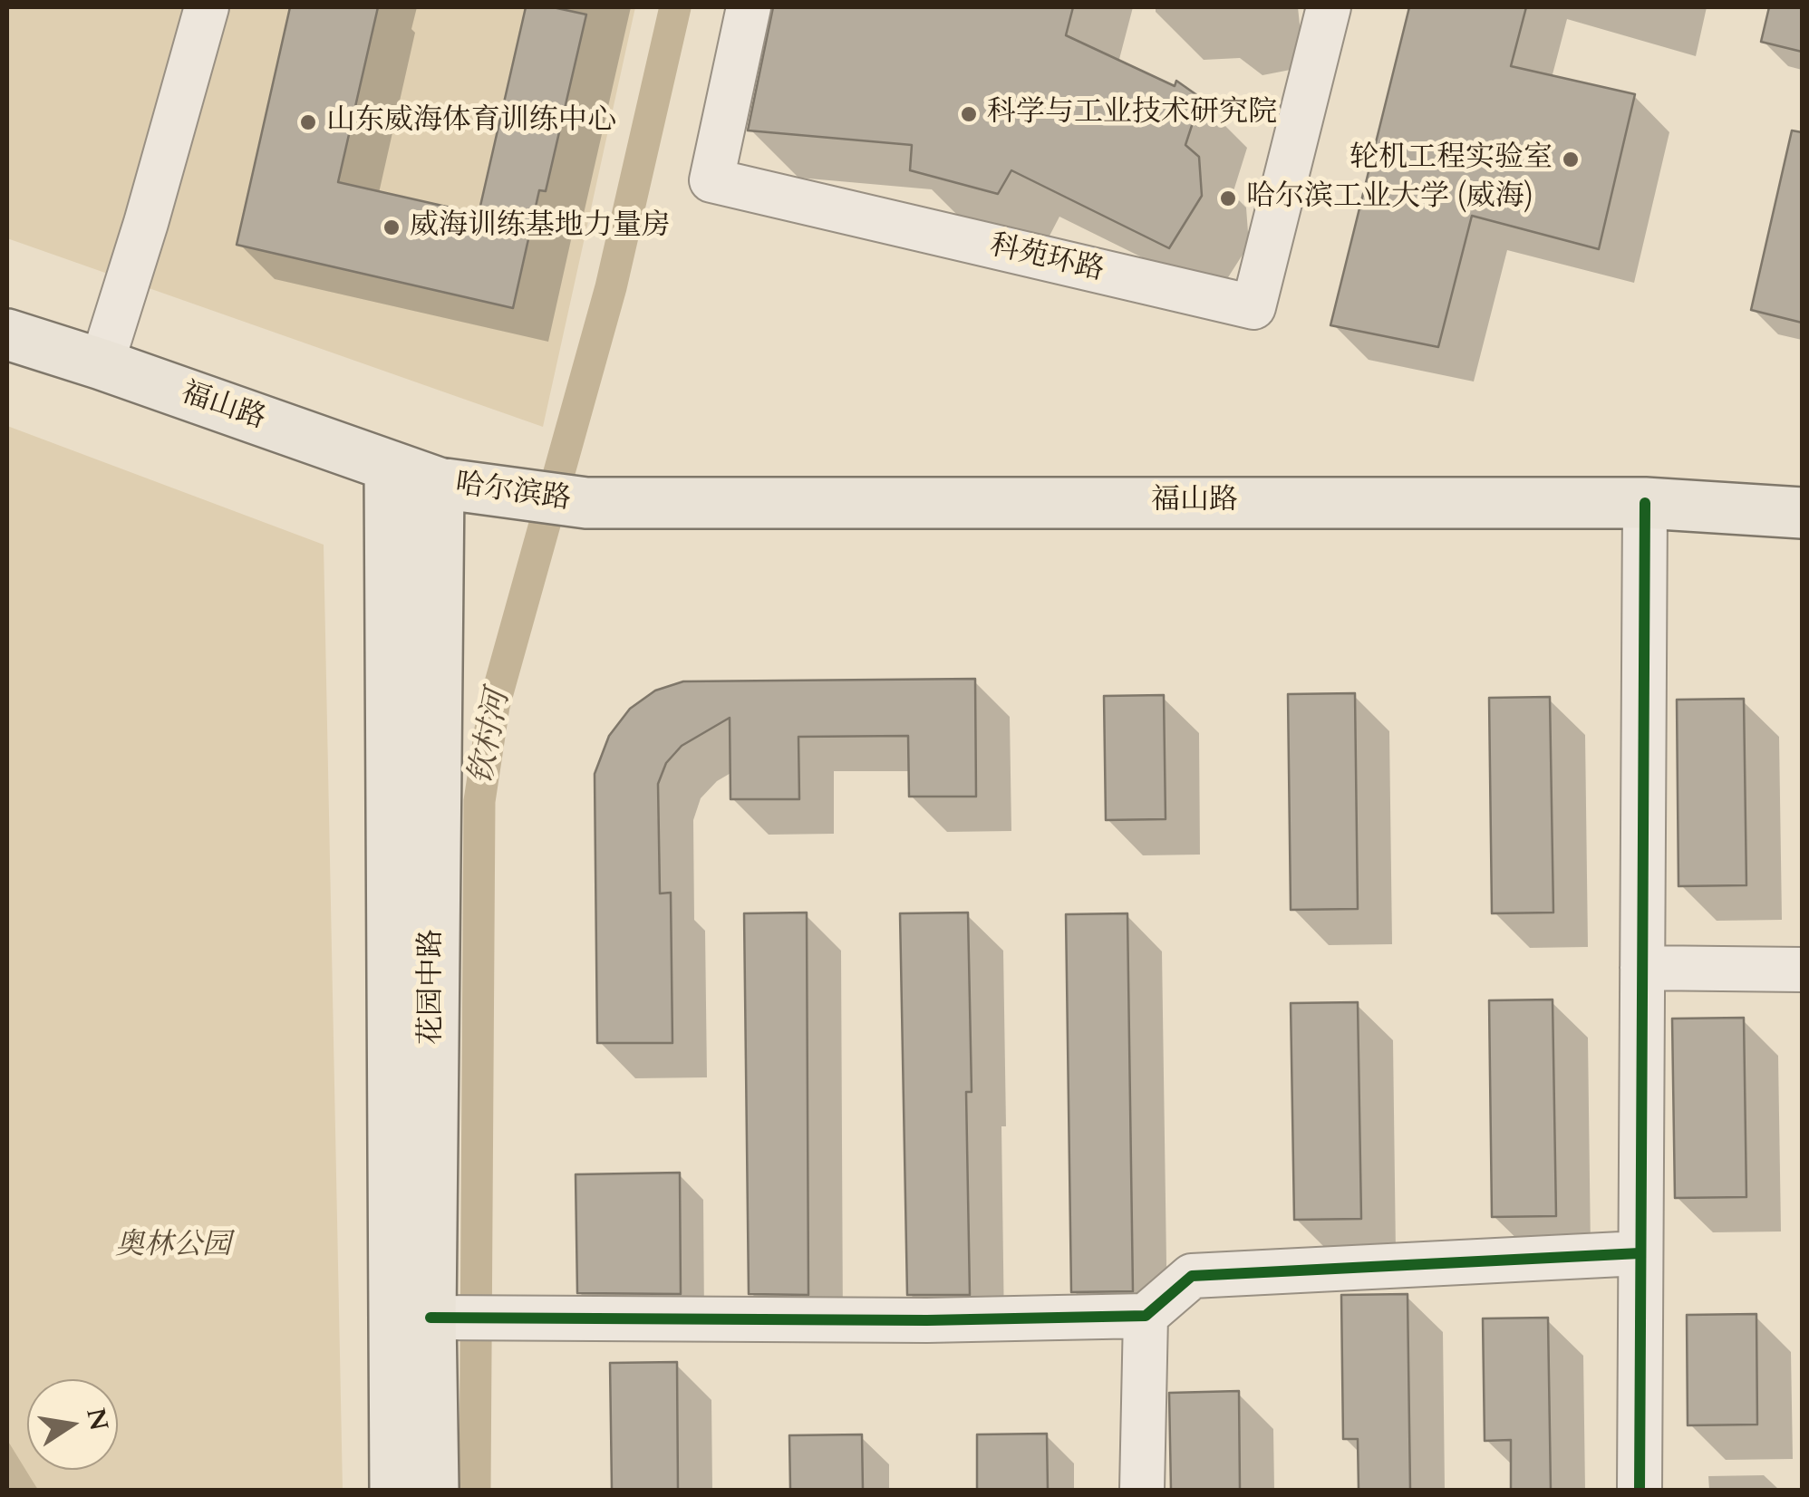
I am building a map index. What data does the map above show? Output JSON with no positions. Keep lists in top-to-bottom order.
{
  "streets": {
    "main road": ["福山路", "哈尔滨路", "花园中路"],
    "street": ["科苑环路"]
  },
  "crossings": [
    ["福山路", "哈尔滨路"],
    ["福山路", "花园中路"],
    ["哈尔滨路", "花园中路"]
  ],
  "water": ["钦村河"],
  "parks": ["奥林公园"],
  "places": [
    "科学与工业技术研究院",
    "山东威海体育训练中心",
    "轮机工程实验室",
    "哈尔滨工业大学 (威海)",
    "威海训练基地力量房"
  ],
  "north": "right"
}
